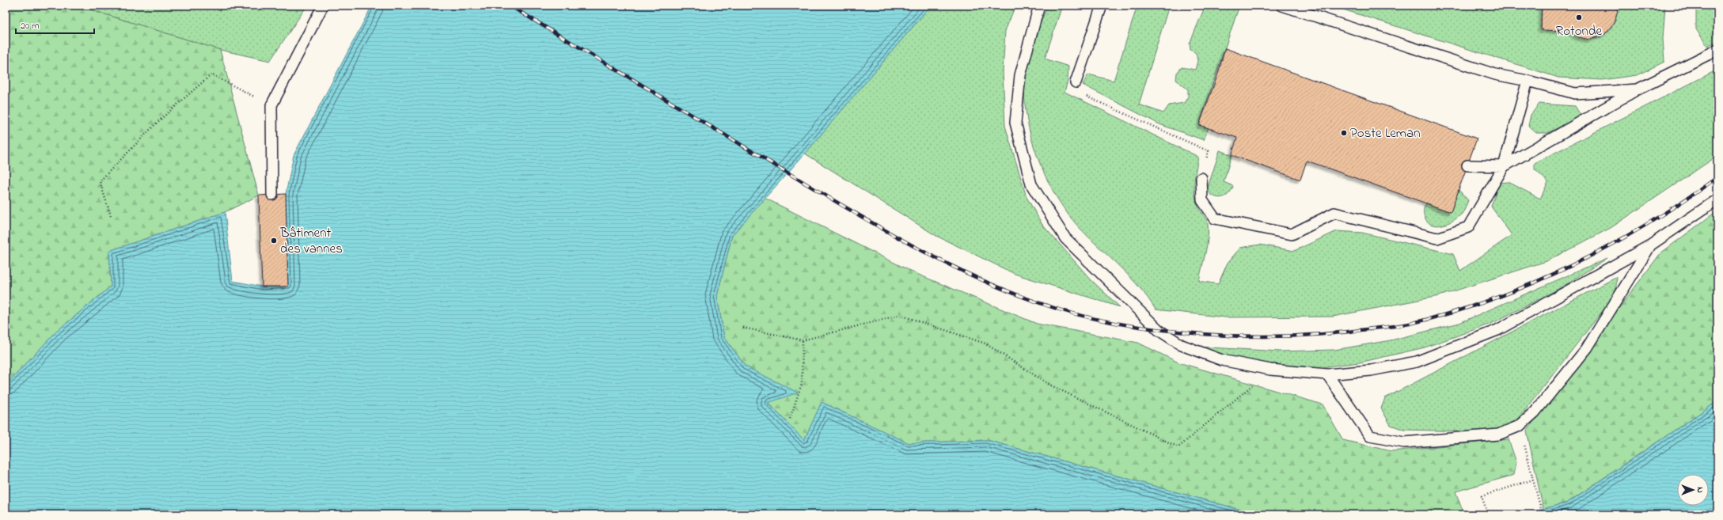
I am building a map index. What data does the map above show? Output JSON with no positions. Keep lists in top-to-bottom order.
{
  "places": ["Rotonde", "Poste Leman", "Bâtiment des vannes"],
  "scale_bar": "20 m",
  "north": "right"
}
